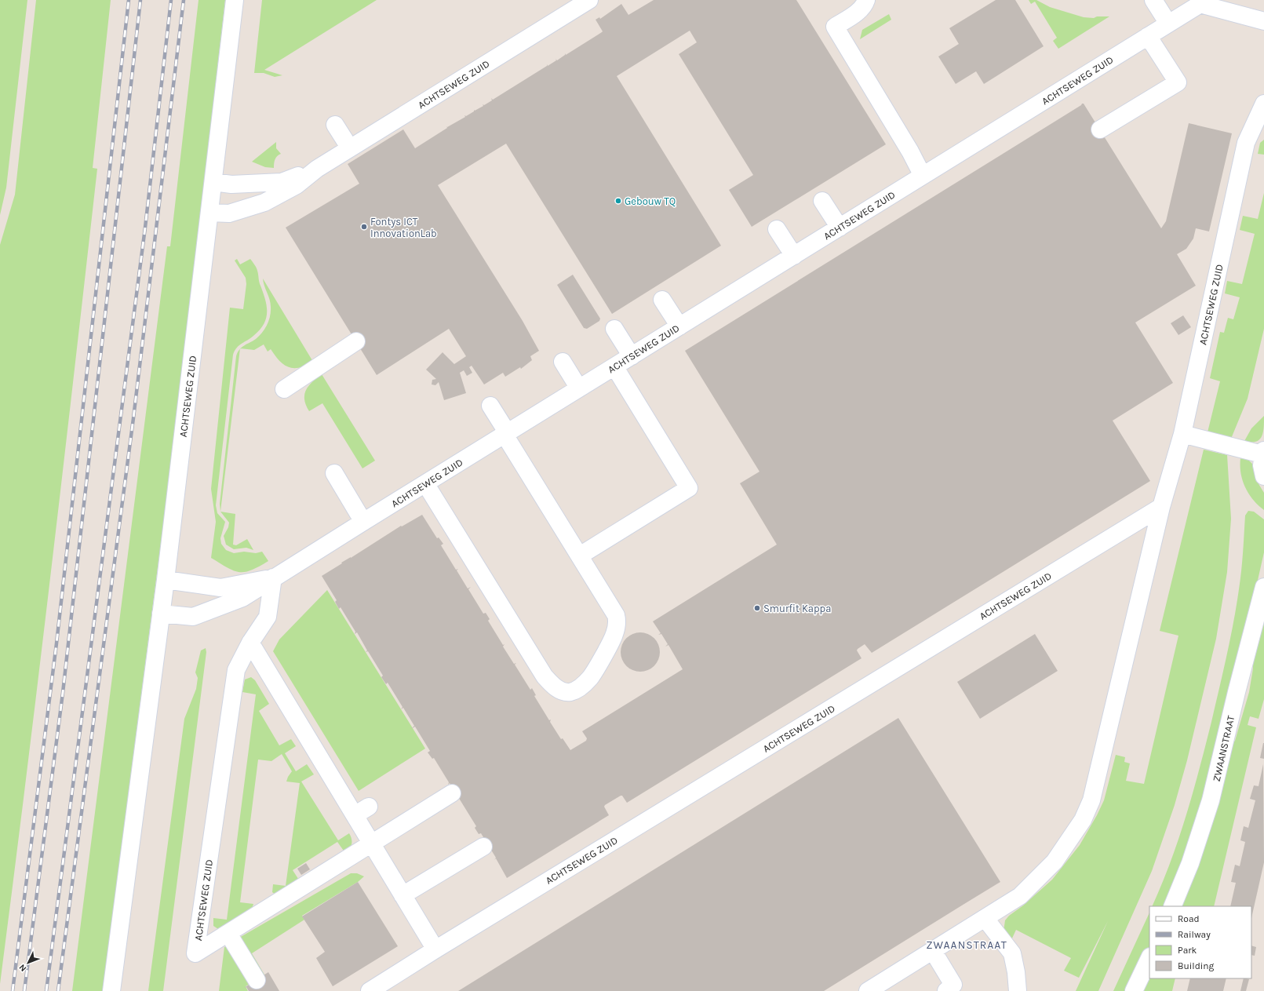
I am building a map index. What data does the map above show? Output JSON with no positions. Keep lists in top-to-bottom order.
{
  "streets": {
    "street": ["ACHTSEWEG ZUID", "ZWAANSTRAAT"]
  },
  "districts": ["ZWAANSTRAAT"],
  "places": ["Gebouw TQ", "Fontys ICT InnovationLab", "Smurfit Kappa"],
  "legend": [
    "Road",
    "Railway",
    "Park",
    "Building"
  ],
  "north": "bottom left"
}
